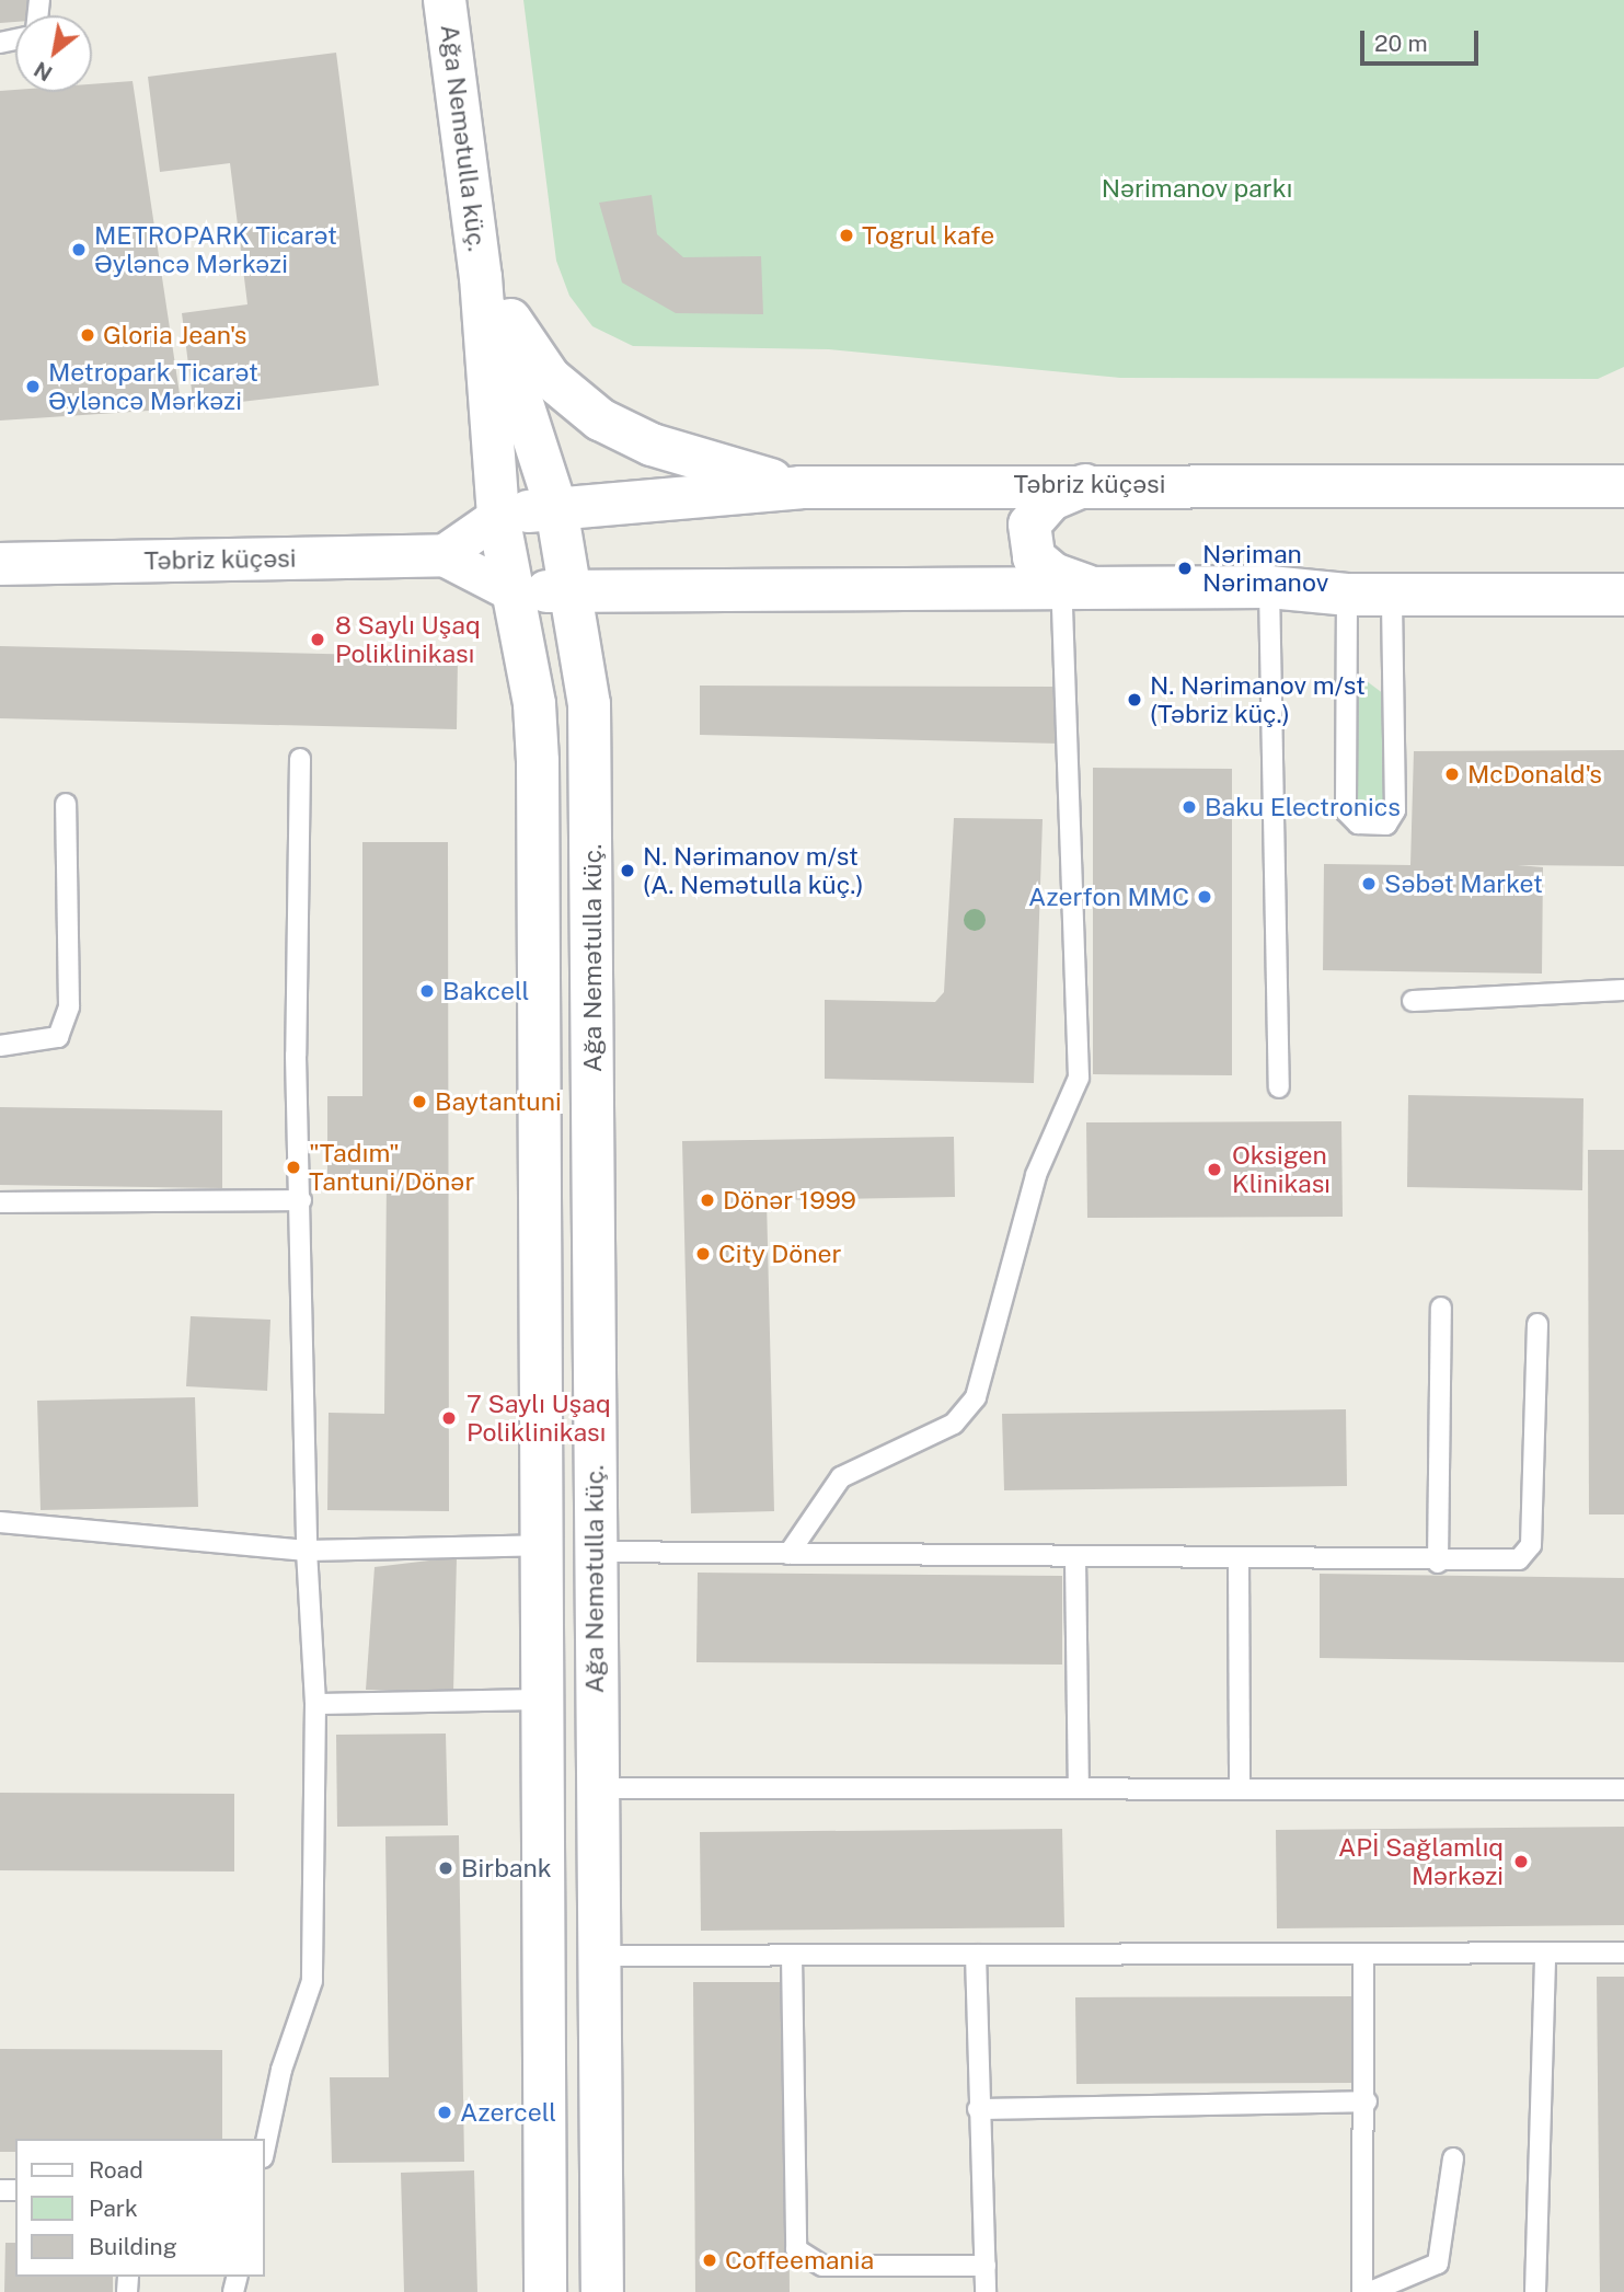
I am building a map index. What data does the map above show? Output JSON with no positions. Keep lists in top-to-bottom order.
{
  "streets": {
    "main road": ["Ağa Nemətulla küç.", "Təbriz küçəsi"]
  },
  "crossings": [
    ["Ağa Nemətulla küç.", "Təbriz küçəsi"]
  ],
  "parks": ["Nərimanov parkı"],
  "places": [
    "Togrul kafe",
    "METROPARK Ticarət Əyləncə Mərkəzi",
    "Gloria Jean's",
    "Metropark Ticarət Əyləncə Mərkəzi",
    "Nəriman Nərimanov",
    "8 Saylı Uşaq Poliklinikası",
    "N. Nərimanov m/st (Təbriz küç.)",
    "McDonald's",
    "Baku Electronics",
    "N. Nərimanov m/st (A. Nemətulla küç.)",
    "Səbət Market",
    "Azerfon MMC",
    "Bakcell",
    "Baytantuni",
    "\"Tadım\" Tantuni/Dönər",
    "Oksigen Klinikası",
    "Dönər 1999",
    "City Döner",
    "7 Saylı Uşaq Poliklinikası",
    "APİ Sağlamlıq Mərkəzi",
    "Birbank",
    "Azercell",
    "Coffeemania"
  ],
  "legend": ["Road", "Park", "Building"],
  "scale_bar": "20 m",
  "north": "bottom left"
}
